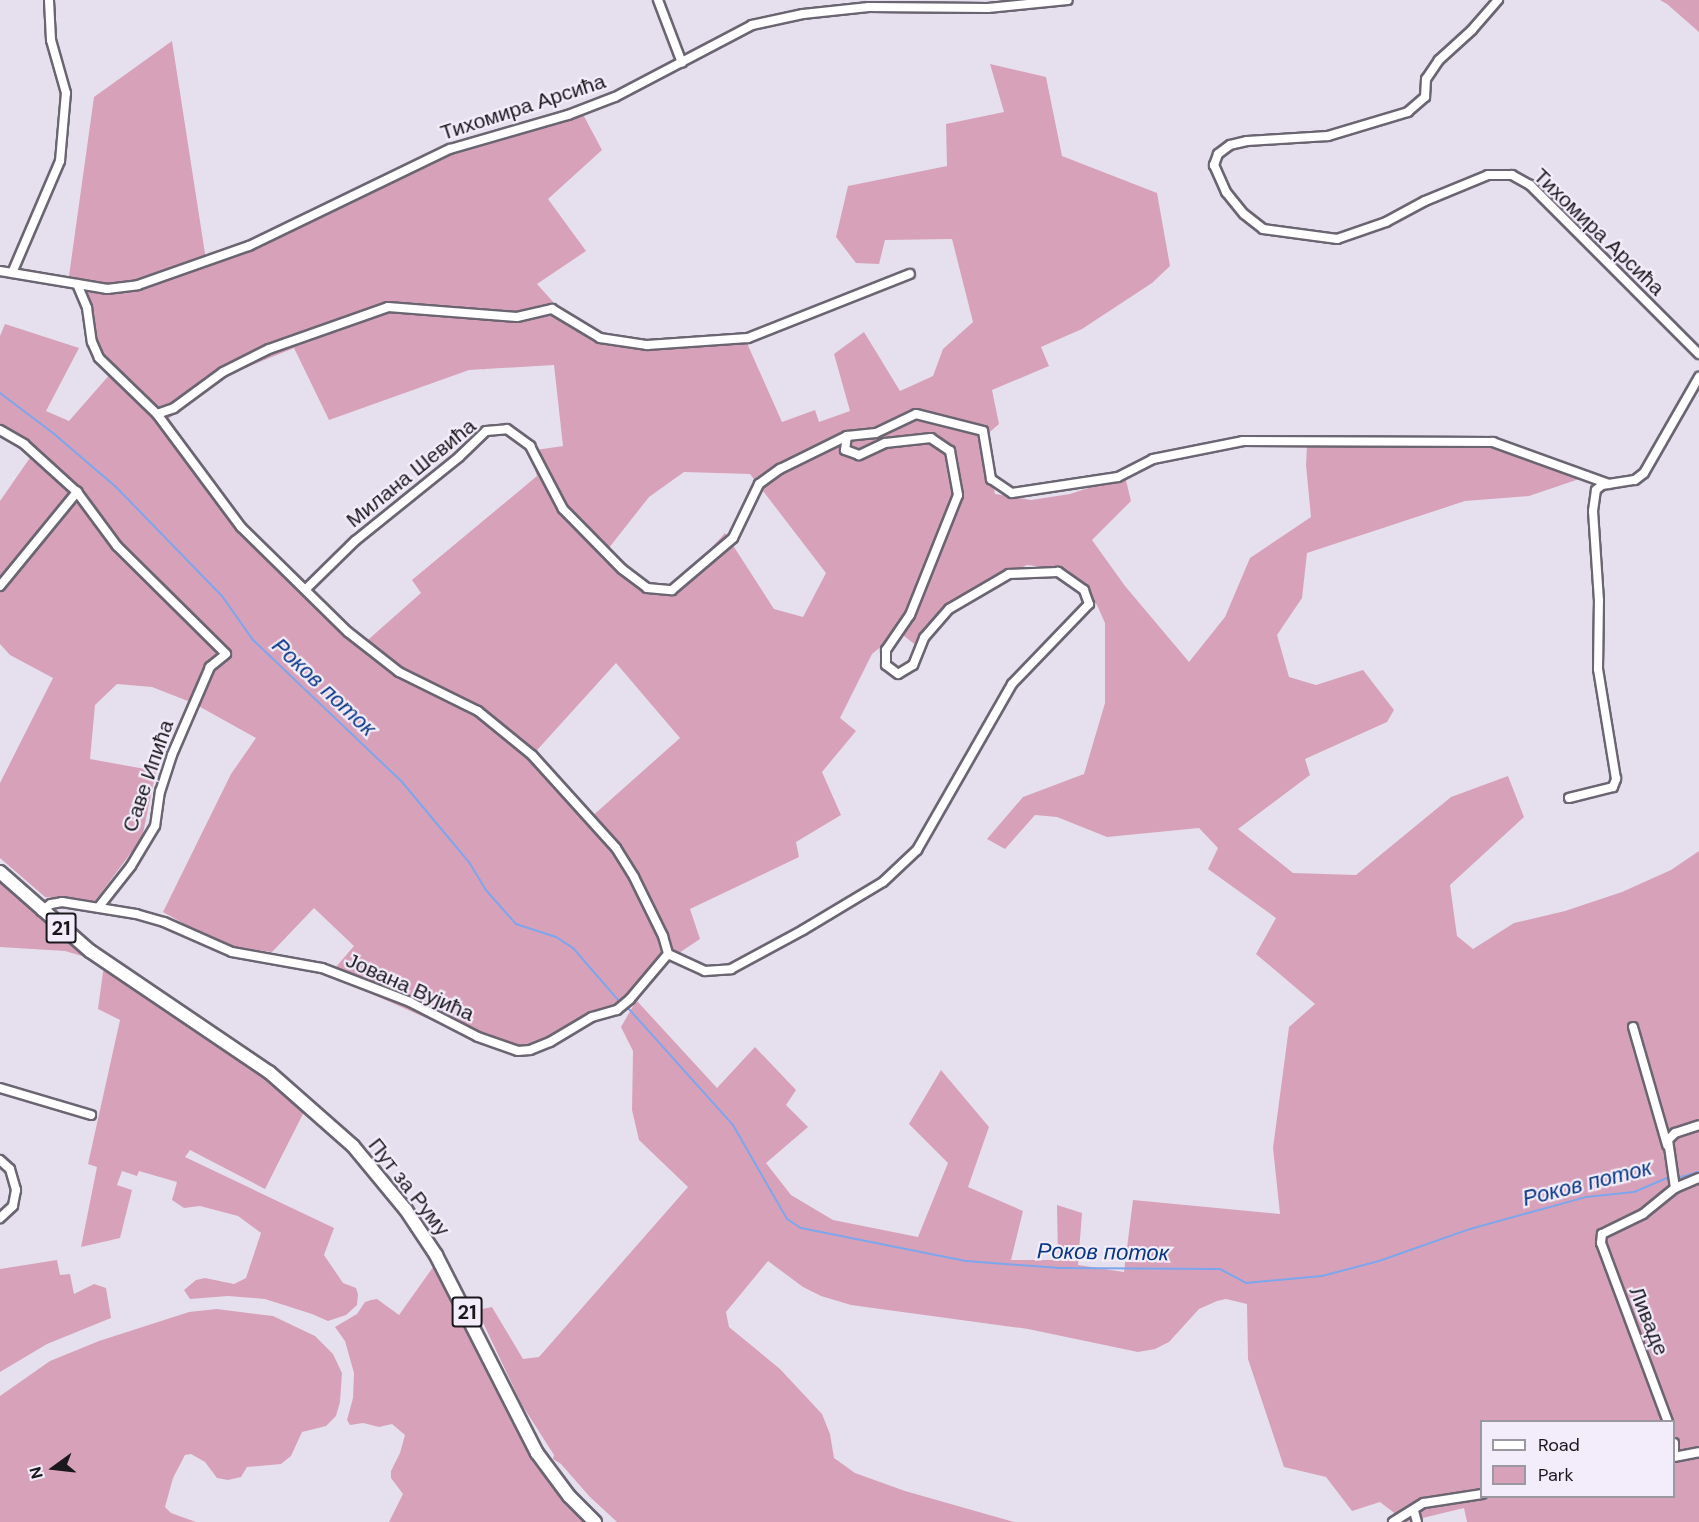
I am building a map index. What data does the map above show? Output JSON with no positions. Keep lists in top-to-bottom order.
{
  "streets": {
    "main road": ["21", "Пут за Руму"],
    "street": [
      "Тихомира Арсића",
      "Милана Шевића",
      "Саве Ипића",
      "Јована Вујића",
      "Ливаде"
    ]
  },
  "crossings": [
    ["Саве Ипића", "Јована Вујића"],
    ["21", "Јована Вујића"],
    ["21", "Пут за Руму"],
    ["Јована Вујића", "Пут за Руму"]
  ],
  "water": ["Роков поток"],
  "legend": ["Road", "Park"],
  "north": "left"
}
